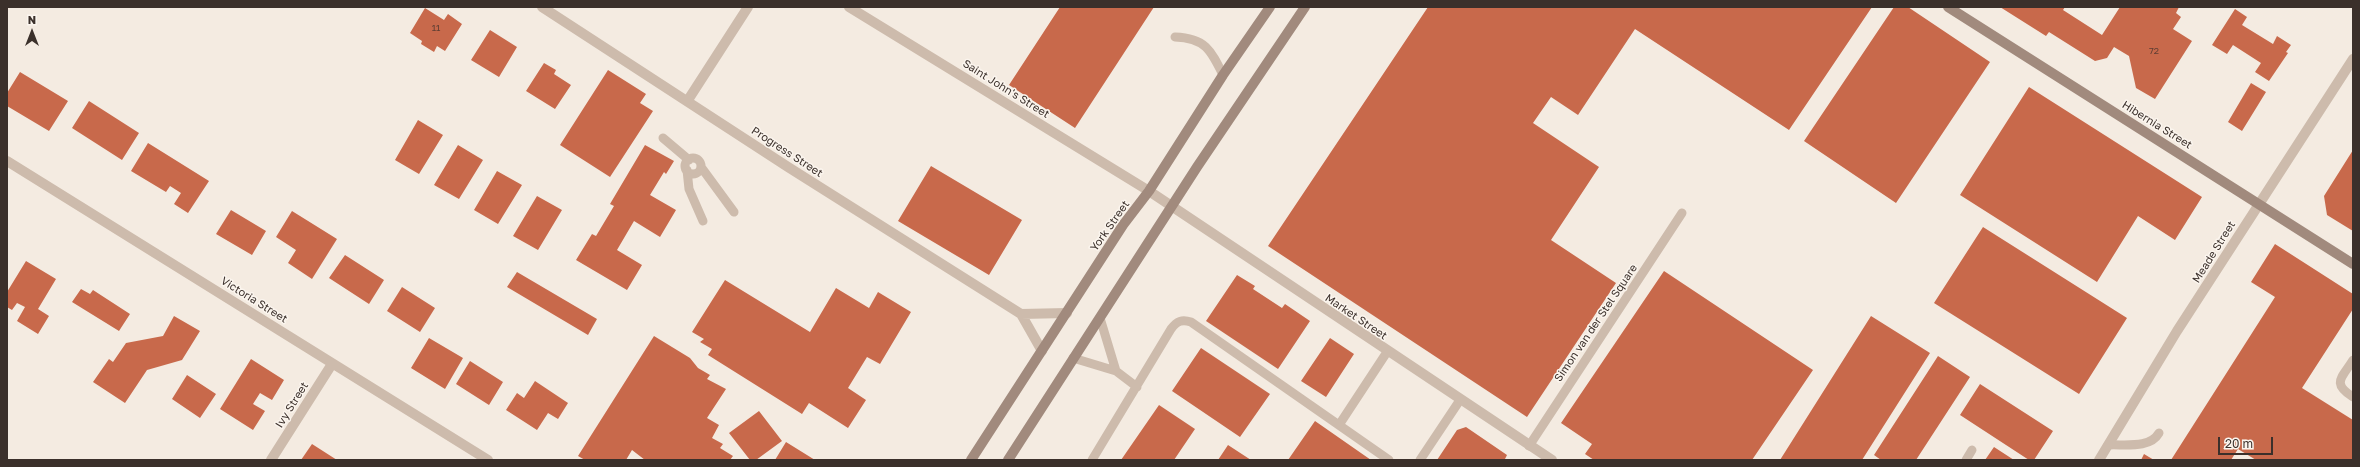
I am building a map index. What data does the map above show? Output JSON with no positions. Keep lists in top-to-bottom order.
{
  "streets": {
    "main road": ["Hibernia Street", "York Street"],
    "street": [
      "Saint John's Street",
      "Progress Street",
      "Meade Street",
      "Victoria Street",
      "Market Street",
      "Ivy Street"
    ],
    "lane": ["Simon van der Stel Square"]
  },
  "crossings": [
    ["Saint John's Street", "York Street"],
    ["Saint John's Street", "Market Street"],
    ["Hibernia Street", "Meade Street"],
    ["Progress Street", "York Street"],
    ["York Street", "Market Street"],
    ["Victoria Street", "Ivy Street"],
    ["Market Street", "Simon van der Stel Square"]
  ],
  "house_numbers": ["11", "72"],
  "scale_bar": "20 m",
  "north": "top"
}
